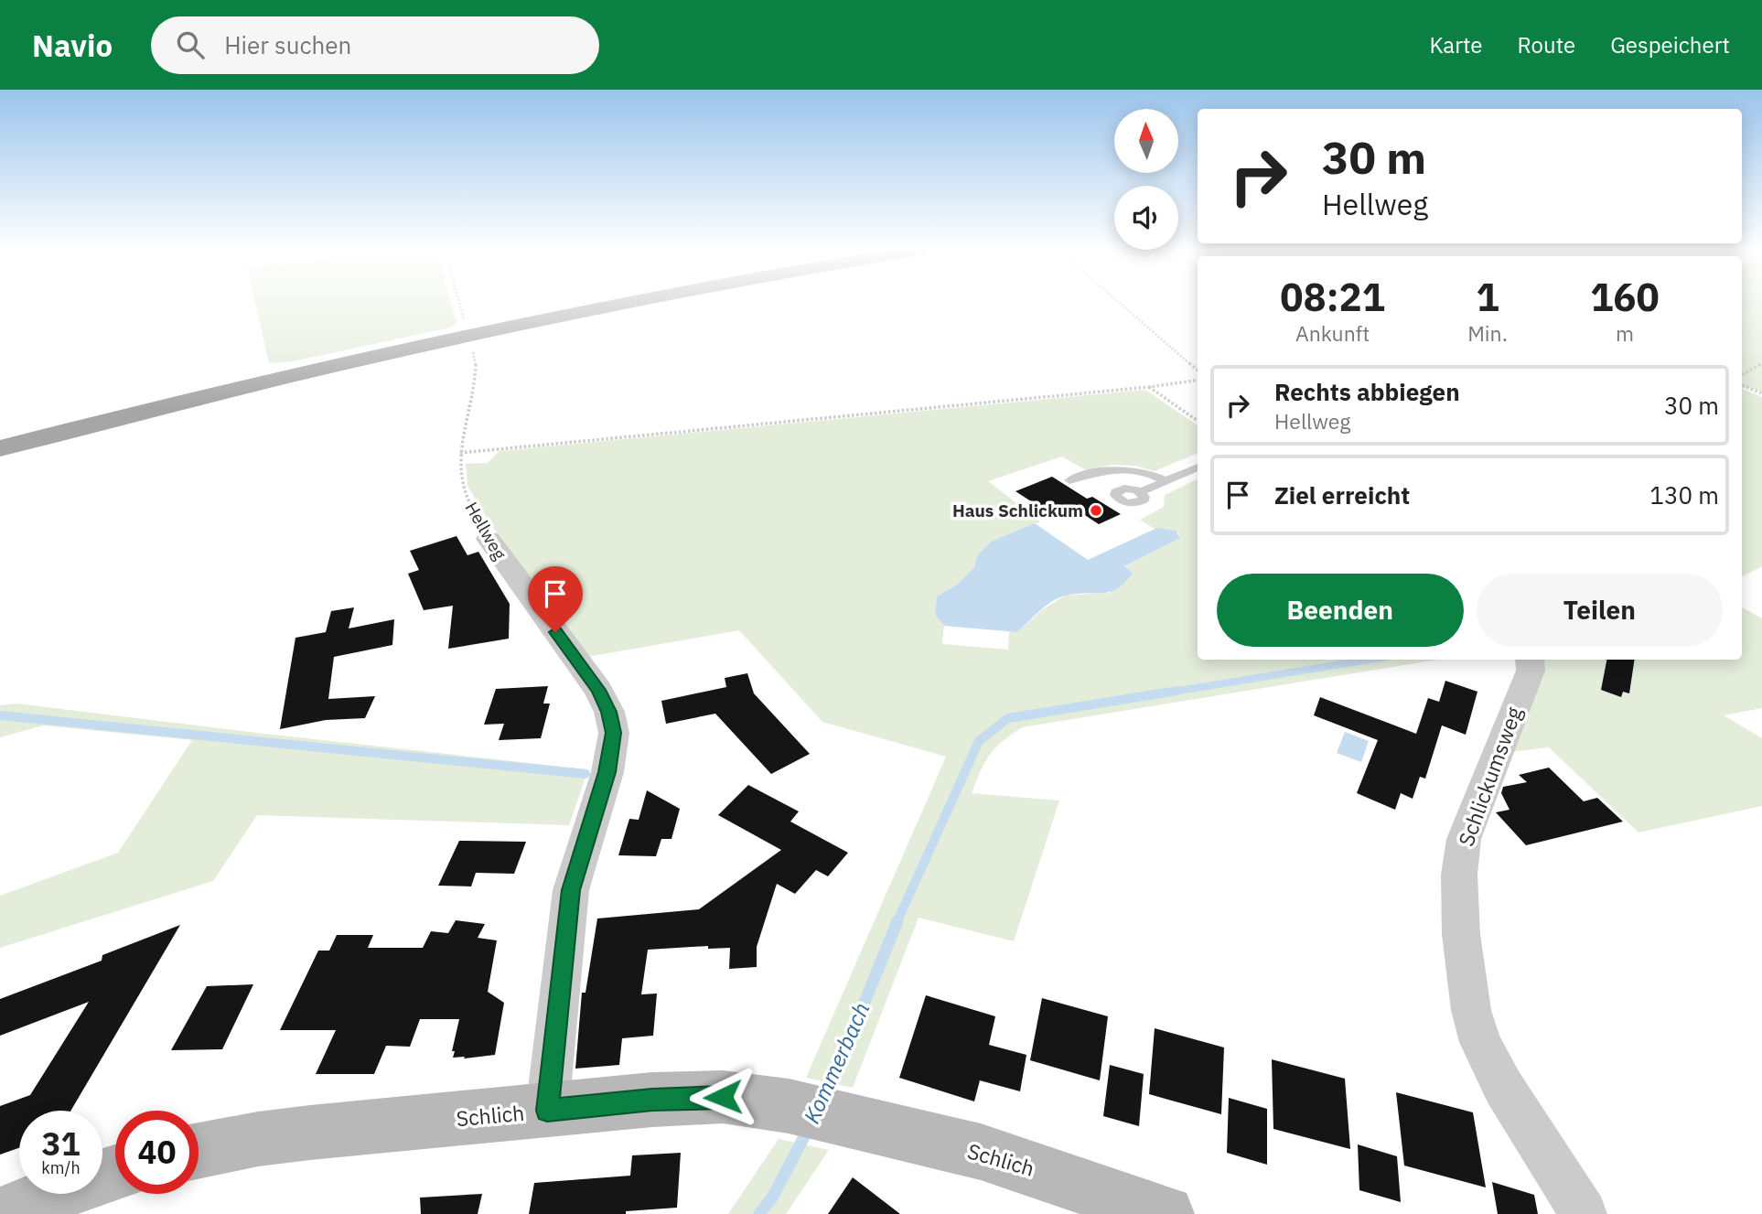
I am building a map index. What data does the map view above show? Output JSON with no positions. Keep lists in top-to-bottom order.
{
  "streets": {
    "street": ["Hellweg", "Schlickumsweg", "Schlich"]
  },
  "crossings": [
    ["Hellweg", "Schlich"]
  ],
  "water": ["Kommerbach"],
  "places": ["Haus Schlickum"],
  "north": "top",
  "page": {
    "header": "Navio",
    "search": "Hier suchen",
    "nav": ["Karte", "Route", "Gespeichert"],
    "turn": ["30 m", "Hellweg"],
    "eta": [
      "08:21",
      "Ankunft",
      "1",
      "Min.",
      "160",
      "m"
    ],
    "list": [
      {
        "name": "Rechts abbiegen",
        "note": "Hellweg",
        "value": "30 m"
      },
      {
        "name": "Ziel erreicht",
        "value": "130 m"
      }
    ],
    "buttons": ["Beenden", "Teilen"],
    "speed": "31 km/h",
    "limit": "40"
  }
}
